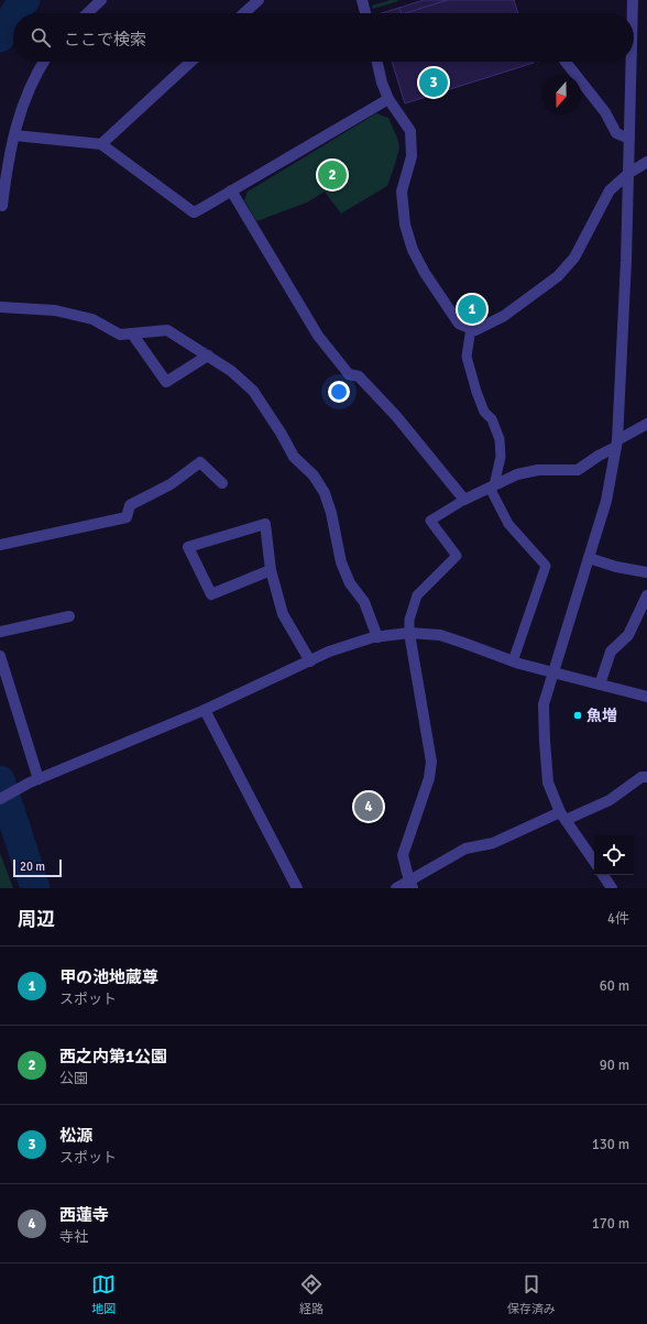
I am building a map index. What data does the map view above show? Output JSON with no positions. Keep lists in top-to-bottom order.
{
  "places": ["魚増"],
  "scale_bar": "20 m",
  "north": "bottom",
  "page": {
    "search": "ここで検索",
    "pins": [
      "3",
      "2",
      "1",
      "4"
    ],
    "scale": "20 m",
    "heading": ["周辺", "4件"],
    "list": [
      {
        "mark": "1",
        "name": "甲の池地蔵尊",
        "note": "スポット",
        "value": "60 m"
      },
      {
        "mark": "2",
        "name": "西之内第1公園",
        "note": "公園",
        "value": "90 m"
      },
      {
        "mark": "3",
        "name": "松源",
        "note": "スポット",
        "value": "130 m"
      },
      {
        "mark": "4",
        "name": "西蓮寺",
        "note": "寺社",
        "value": "170 m"
      }
    ],
    "nav": ["地図", "経路", "保存済み"]
  }
}
